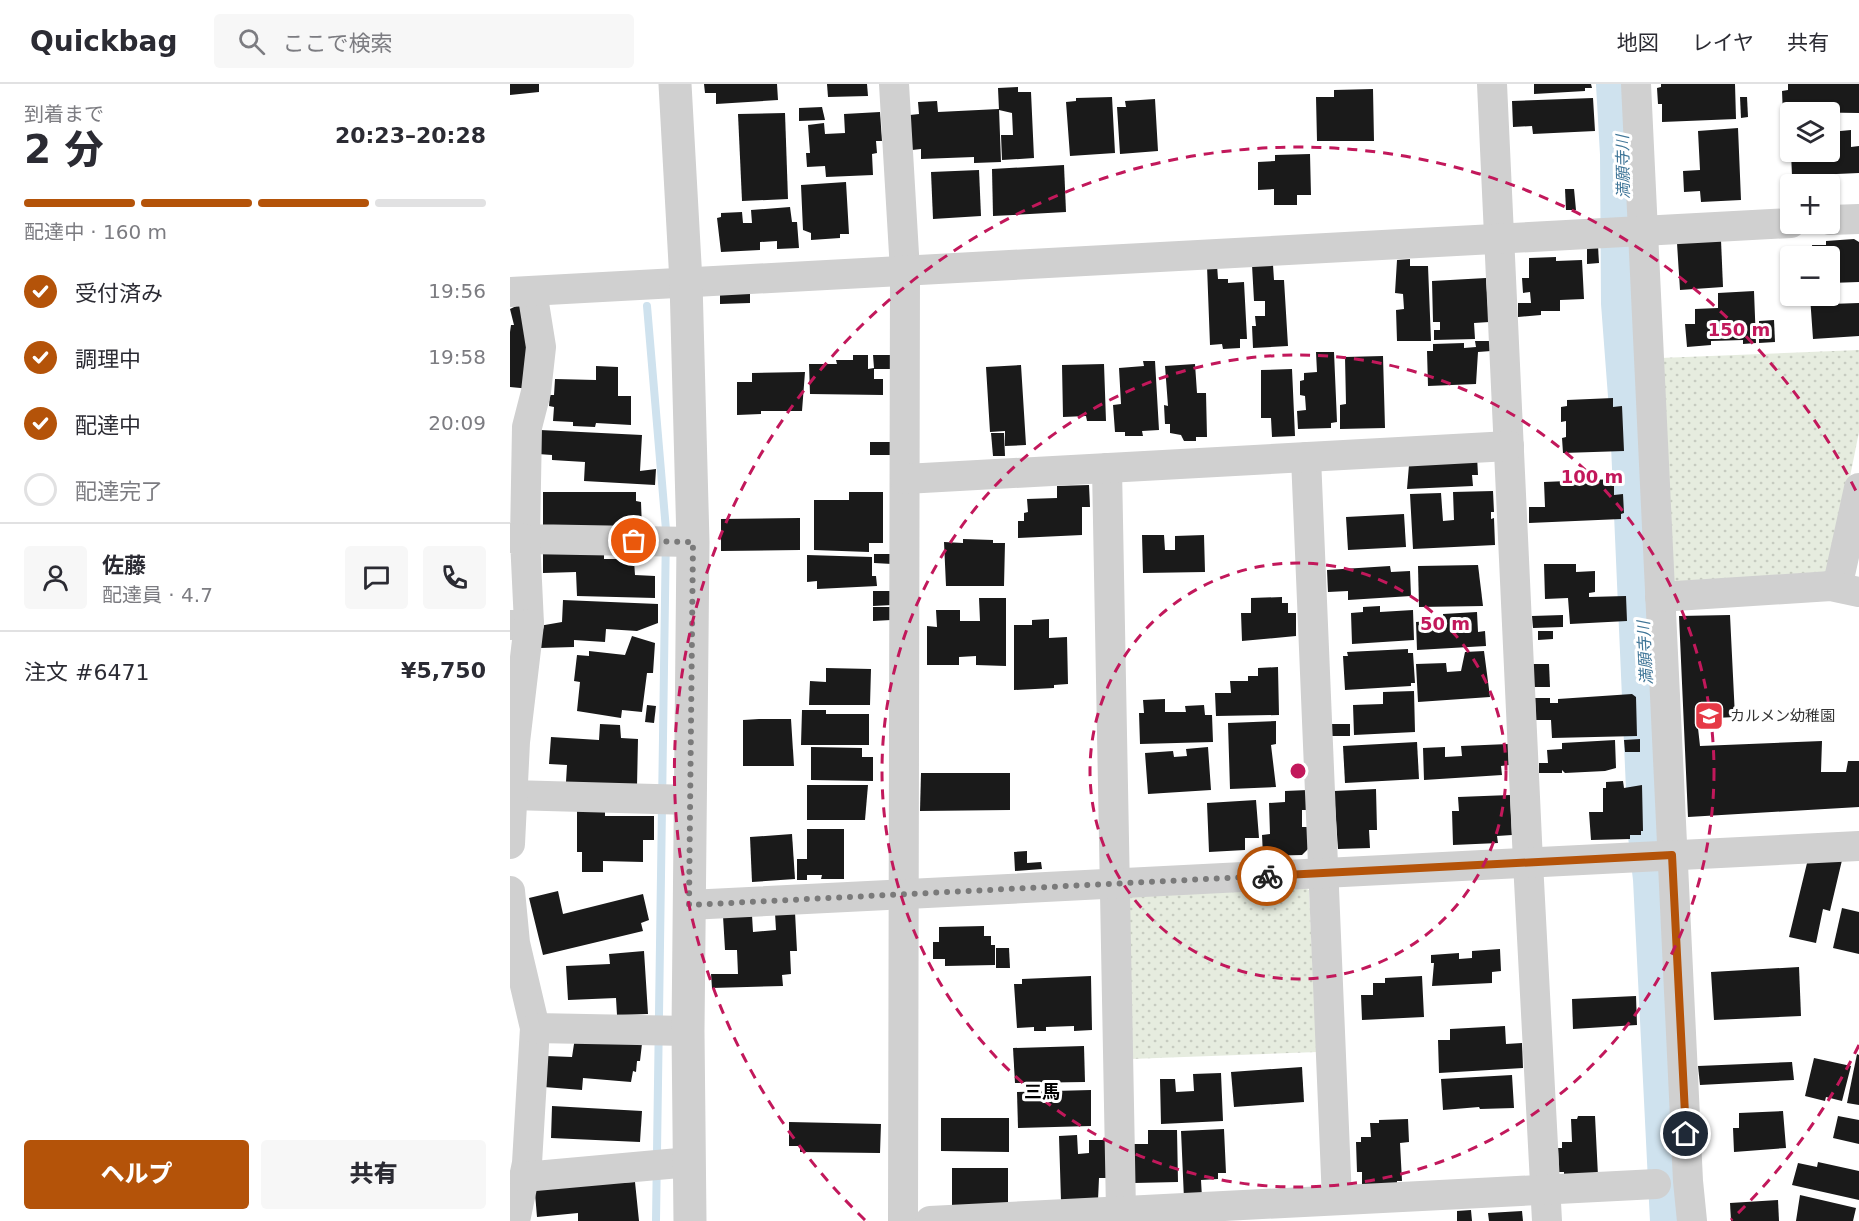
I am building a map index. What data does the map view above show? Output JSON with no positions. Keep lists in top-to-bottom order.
{
  "districts": ["三馬"],
  "water": ["満願寺川"],
  "places": {
    "school or university": ["カルメン幼稚園"]
  },
  "page": {
    "header": "Quickbag",
    "search": "ここで検索",
    "nav": ["地図", "レイヤ", "共有"],
    "heading": ["2 分", "到着まで", "20:23–20:28"],
    "panel": [
      "佐藤",
      "配達員 · 4.7",
      "注文 #6471",
      "¥5,750"
    ],
    "map_buttons": ["+", "−"],
    "bar": "配達中 · 160 m",
    "list": [
      ["受付済み", "19:56"],
      ["調理中", "19:58"],
      ["配達中", "20:09"],
      "配達完了"
    ],
    "buttons": ["ヘルプ", "共有"]
  },
  "rings": ["150 m", "100 m", "50 m"]
}
